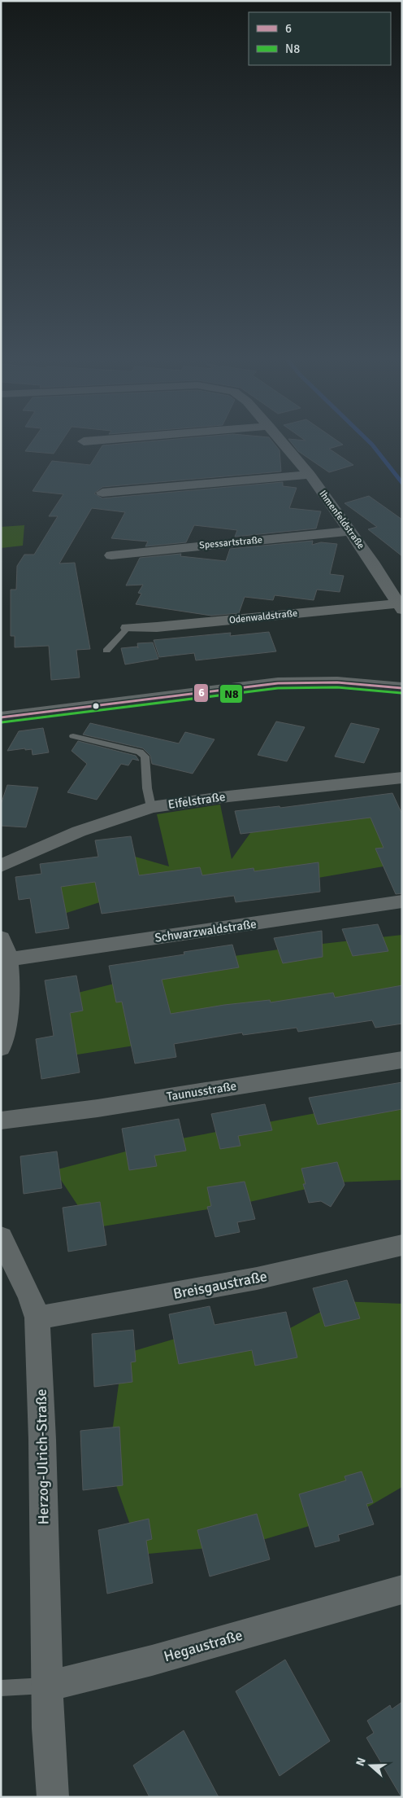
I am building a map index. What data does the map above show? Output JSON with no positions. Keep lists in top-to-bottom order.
{
  "streets": {
    "street": [
      "Ihmenfeldstraße",
      "Spessartstraße",
      "Odenwaldstraße",
      "Eifelstraße",
      "Schwarzwaldstraße",
      "Taunusstraße",
      "Breisgaustraße",
      "Herzog-Ulrich-Straße",
      "Hegaustraße"
    ]
  },
  "crossings": [
    ["Ihmenfeldstraße", "Spessartstraße"],
    ["Ihmenfeldstraße", "Odenwaldstraße"],
    ["Breisgaustraße", "Herzog-Ulrich-Straße"],
    ["Herzog-Ulrich-Straße", "Hegaustraße"]
  ],
  "lines": ["transit line 6", "transit line N8"],
  "legend": ["6", "N8"],
  "north": "left"
}
